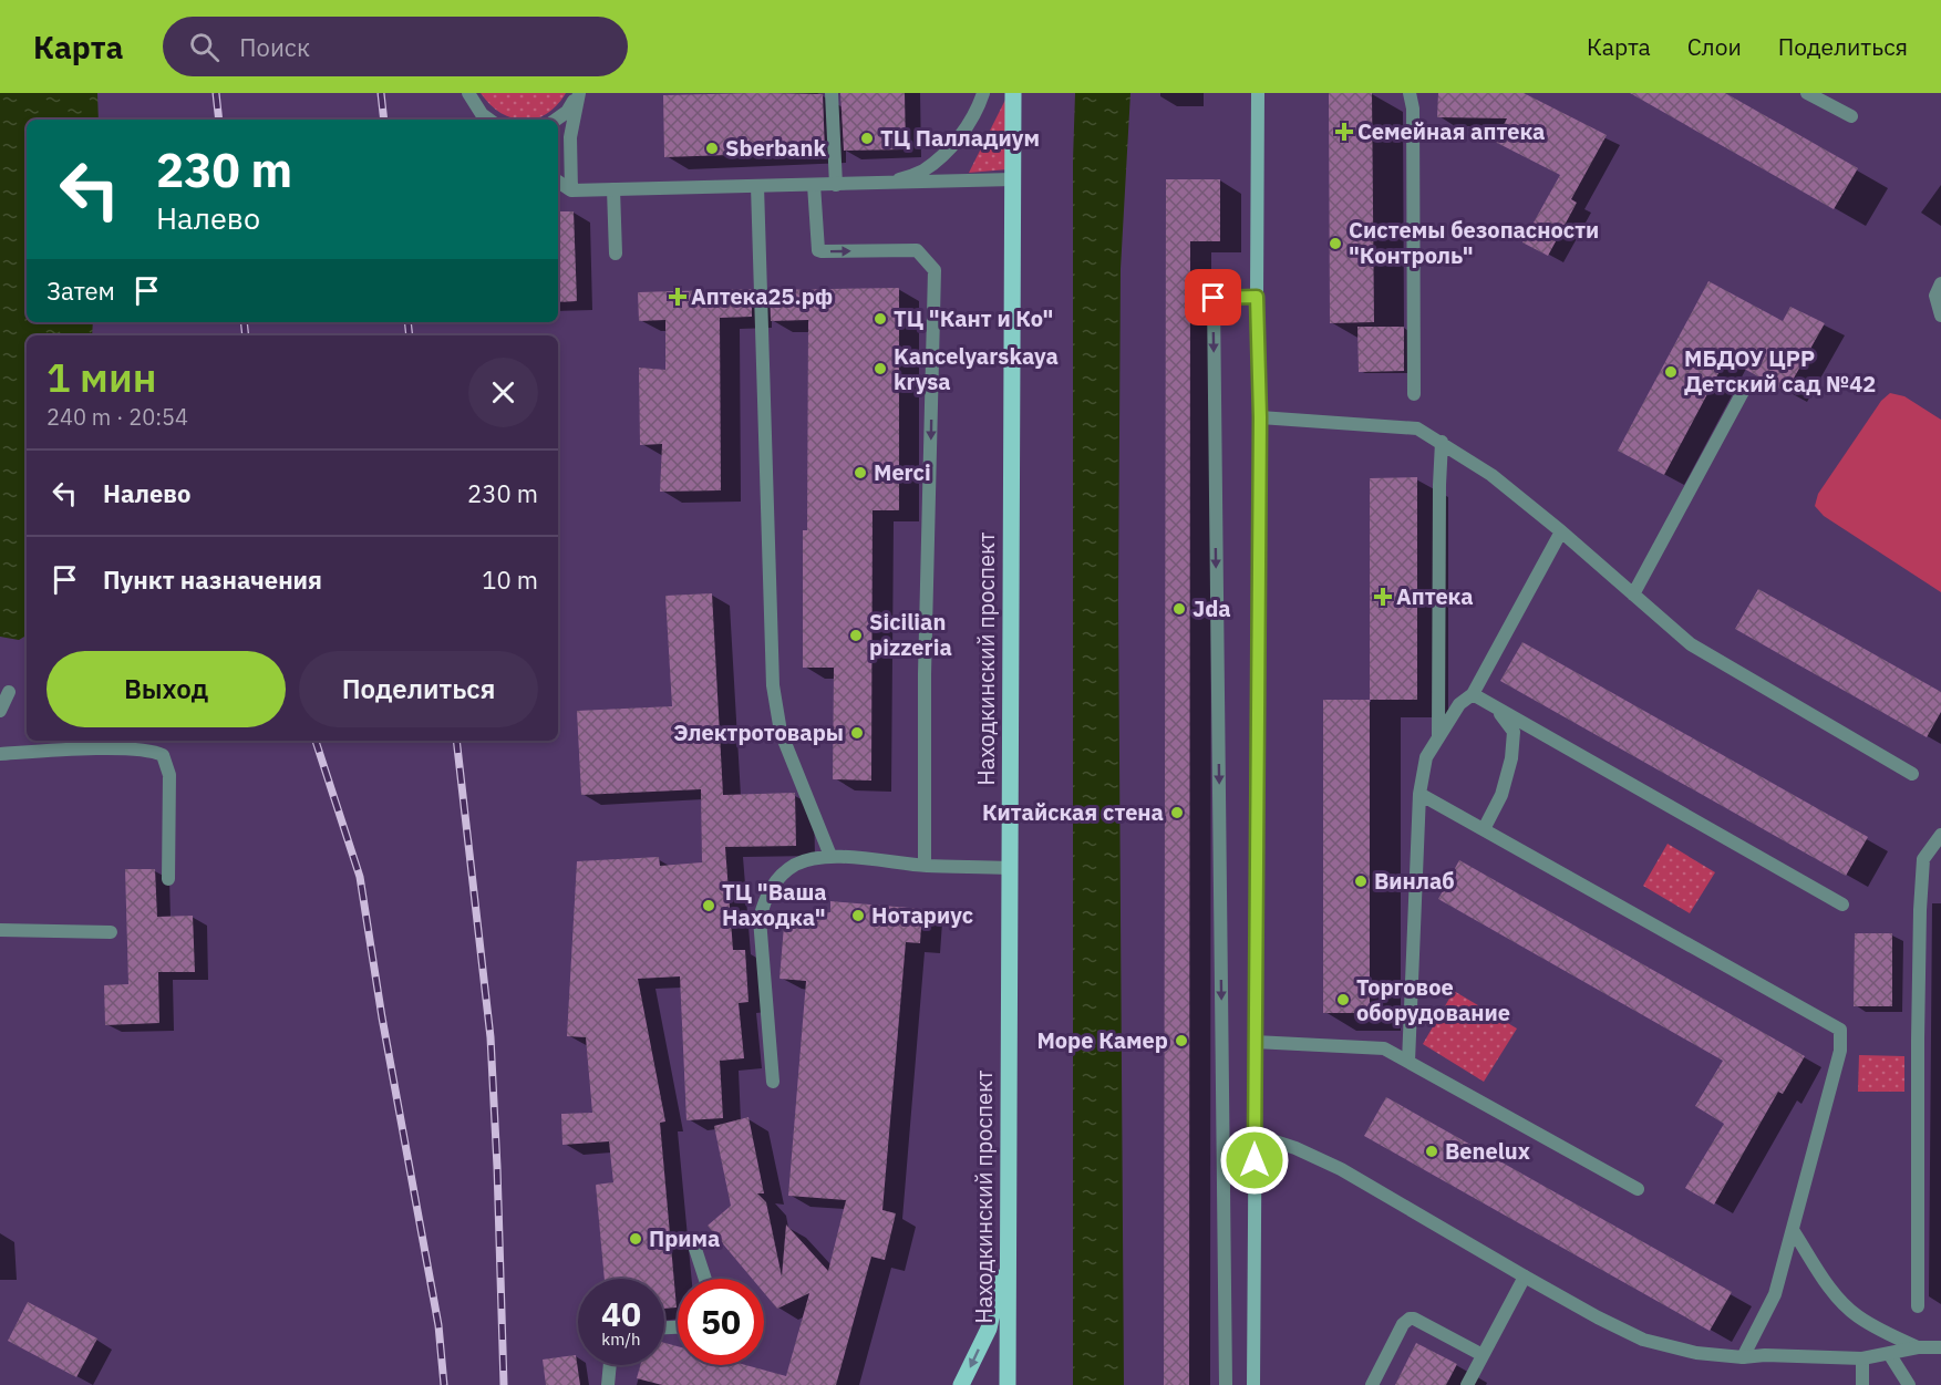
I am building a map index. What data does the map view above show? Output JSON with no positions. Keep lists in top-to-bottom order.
{
  "streets": {
    "main road": ["Находкинский проспект"]
  },
  "places": {
    "health": ["Семейная аптека", "Аптека25.рф", "Аптека"],
    "other": [
      "ТЦ Палладиум",
      "Sberbank",
      "Системы безопасности \"Контроль\"",
      "ТЦ \"Кант и Ко\"",
      "Kancelyarskaya krysa",
      "МБДОУ ЦРР Детский сад №42",
      "Merci",
      "Jda",
      "Sicilian pizzeria",
      "Электротовары",
      "Китайская стена",
      "Винлаб",
      "ТЦ \"Ваша Находка\"",
      "Нотариус",
      "Торговое оборудование",
      "Море Камер",
      "Benelux",
      "Прима"
    ]
  },
  "page": {
    "header": "Карта",
    "search": "Поиск",
    "nav": ["Карта", "Слои", "Поделиться"],
    "turn": ["230 m", "Налево"],
    "then": "Затем",
    "heading": ["1 мин", "240 m · 20:54"],
    "list": [
      {
        "name": "Налево",
        "value": "230 m"
      },
      {
        "name": "Пункт назначения",
        "value": "10 m"
      }
    ],
    "buttons": ["Выход", "Поделиться"],
    "speed": "40 km/h",
    "limit": "50"
  }
}
